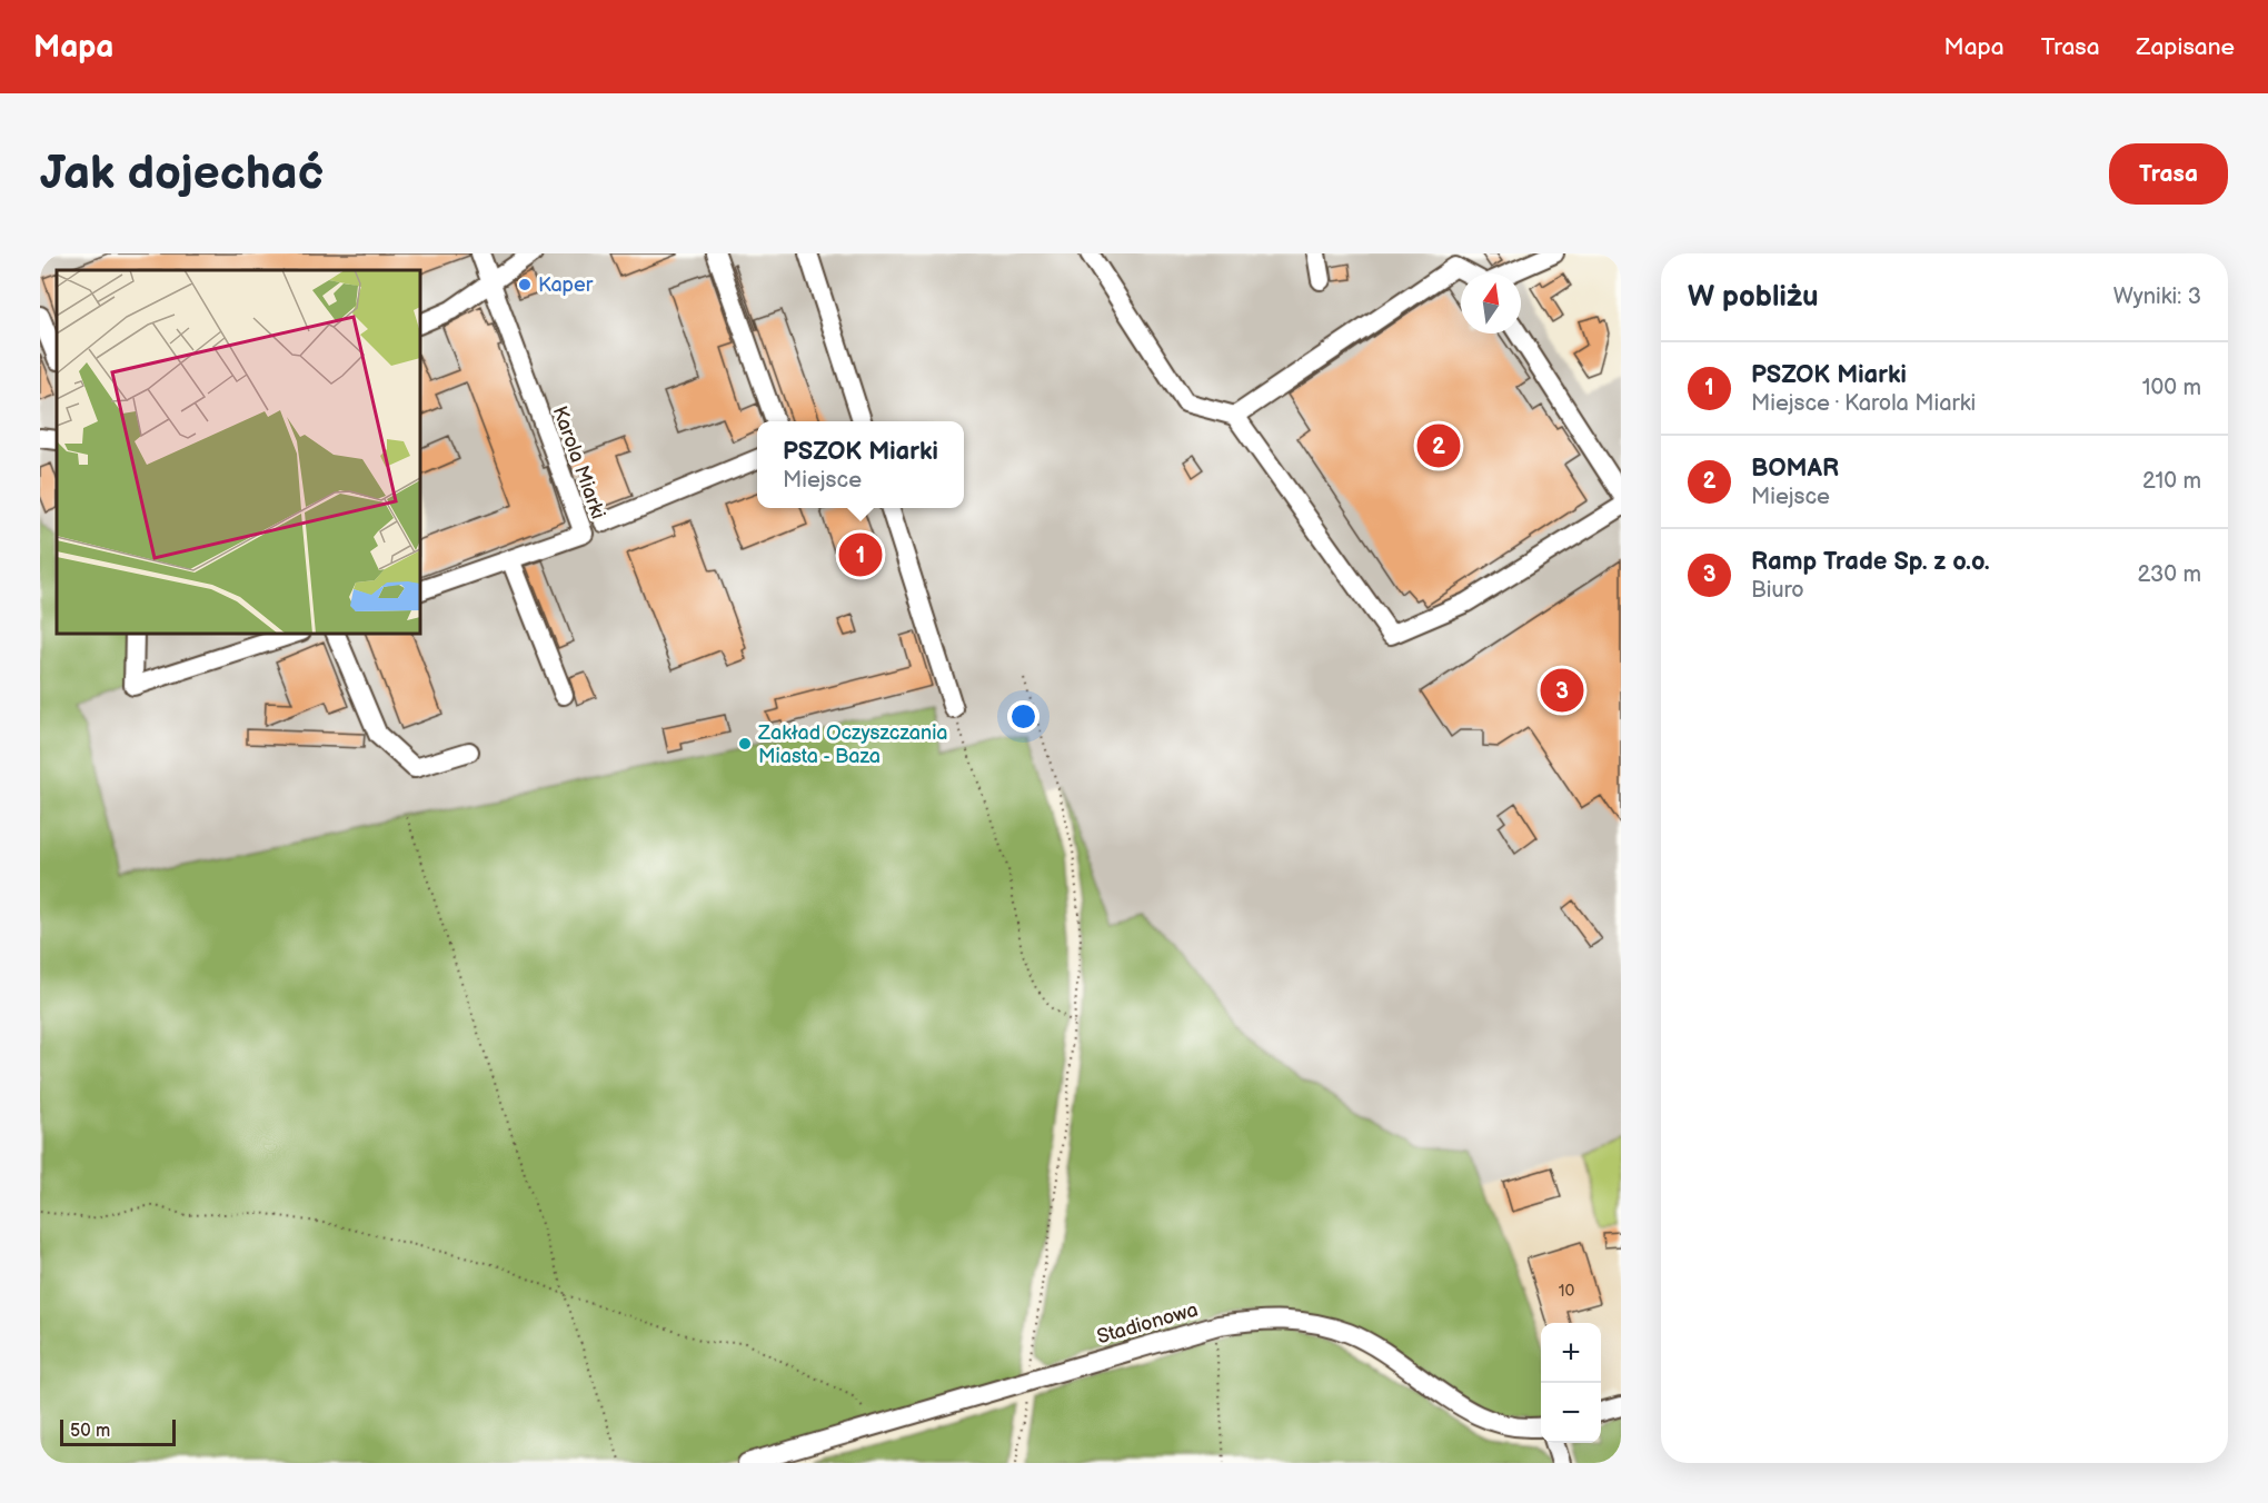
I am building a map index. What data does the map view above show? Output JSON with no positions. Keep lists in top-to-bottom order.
{
  "streets": {
    "street": ["Karola Miarki", "Stadionowa"]
  },
  "places": ["Kaper", "Zakład Oczyszczania Miasta - Baza"],
  "house_numbers": ["10"],
  "scale_bar": "50 m",
  "north": "top",
  "page": {
    "header": "Mapa",
    "nav": ["Mapa", "Trasa", "Zapisane"],
    "buttons": "Trasa",
    "title": "Jak dojechać",
    "heading": ["W pobliżu", "Wyniki: 3"],
    "list": [
      {
        "mark": "1",
        "name": "PSZOK Miarki",
        "note": "Miejsce · Karola Miarki",
        "value": "100 m"
      },
      {
        "mark": "2",
        "name": "BOMAR",
        "note": "Miejsce",
        "value": "210 m"
      },
      {
        "mark": "3",
        "name": "Ramp Trade Sp. z o.o.",
        "note": "Biuro",
        "value": "230 m"
      }
    ],
    "popup": ["PSZOK Miarki", "Miejsce"],
    "pins": ["2", "1", "3"],
    "map_buttons": ["+", "−"],
    "scale": "50 m"
  }
}
